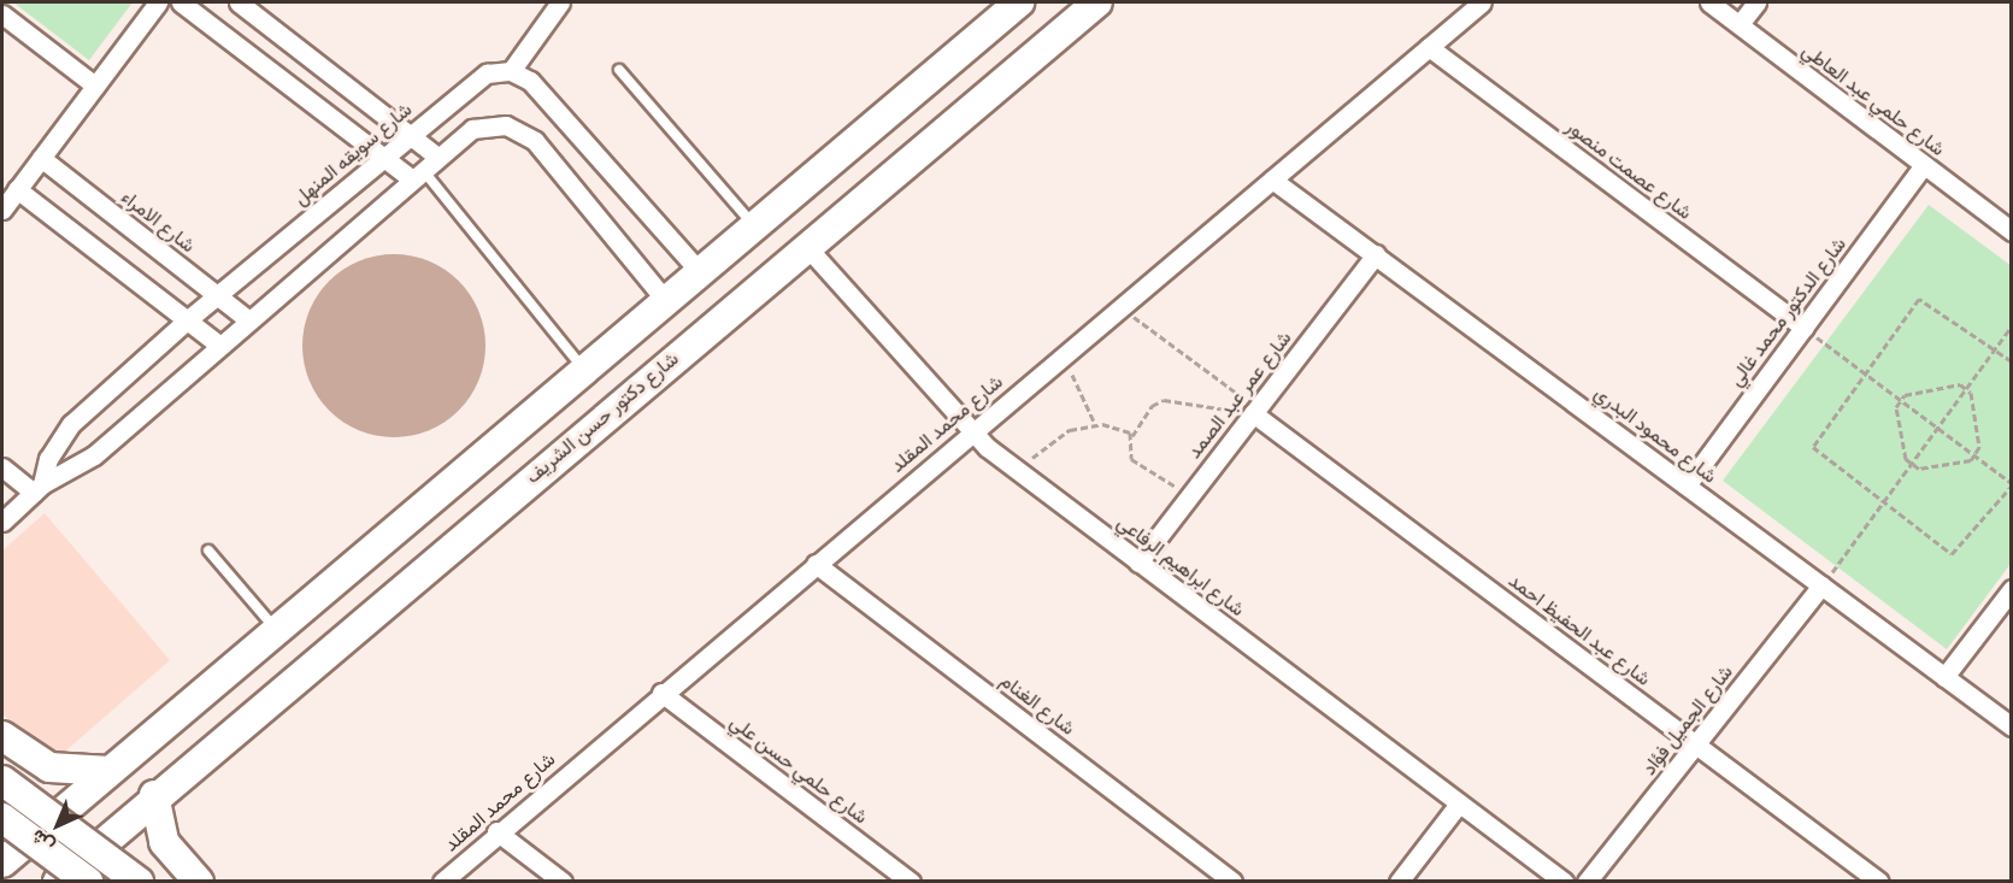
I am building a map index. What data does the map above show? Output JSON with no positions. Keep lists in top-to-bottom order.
{
  "streets": {
    "main road": ["شارع دكتور حسن الشريف"],
    "street": [
      "شارع حلمي عبد العاطي",
      "شارع سويقه المنهل",
      "شارع عصمت منصور",
      "شارع الامراء",
      "شارع الدكتور محمد غالي",
      "شارع عمر عبد الصمد",
      "شارع محمد المقلد",
      "شارع محمود البدري",
      "شارع ابراهيم الرفاعي",
      "شارع عبد الحفيظ احمد",
      "شارع الغنام",
      "شارع الجميل فؤاد",
      "شارع حلمي حسن علي"
    ]
  },
  "crossings": [
    ["شارع حلمي عبد العاطي", "شارع الدكتور محمد غالي"],
    ["شارع سويقه المنهل", "شارع الامراء"],
    ["شارع عصمت منصور", "شارع الدكتور محمد غالي"],
    ["شارع عصمت منصور", "شارع محمد المقلد"],
    ["شارع الدكتور محمد غالي", "شارع محمود البدري"],
    ["شارع عمر عبد الصمد", "شارع محمود البدري"],
    ["شارع عمر عبد الصمد", "شارع ابراهيم الرفاعي"],
    ["شارع عمر عبد الصمد", "شارع عبد الحفيظ احمد"],
    ["شارع دكتور حسن الشريف", "شارع ابراهيم الرفاعي"],
    ["شارع محمد المقلد", "شارع محمود البدري"],
    ["شارع محمد المقلد", "شارع ابراهيم الرفاعي"],
    ["شارع محمد المقلد", "شارع الغنام"],
    ["شارع محمد المقلد", "شارع حلمي حسن علي"],
    ["شارع محمود البدري", "شارع الجميل فؤاد"],
    ["شارع عبد الحفيظ احمد", "شارع الجميل فؤاد"]
  ],
  "north": "bottom left"
}
